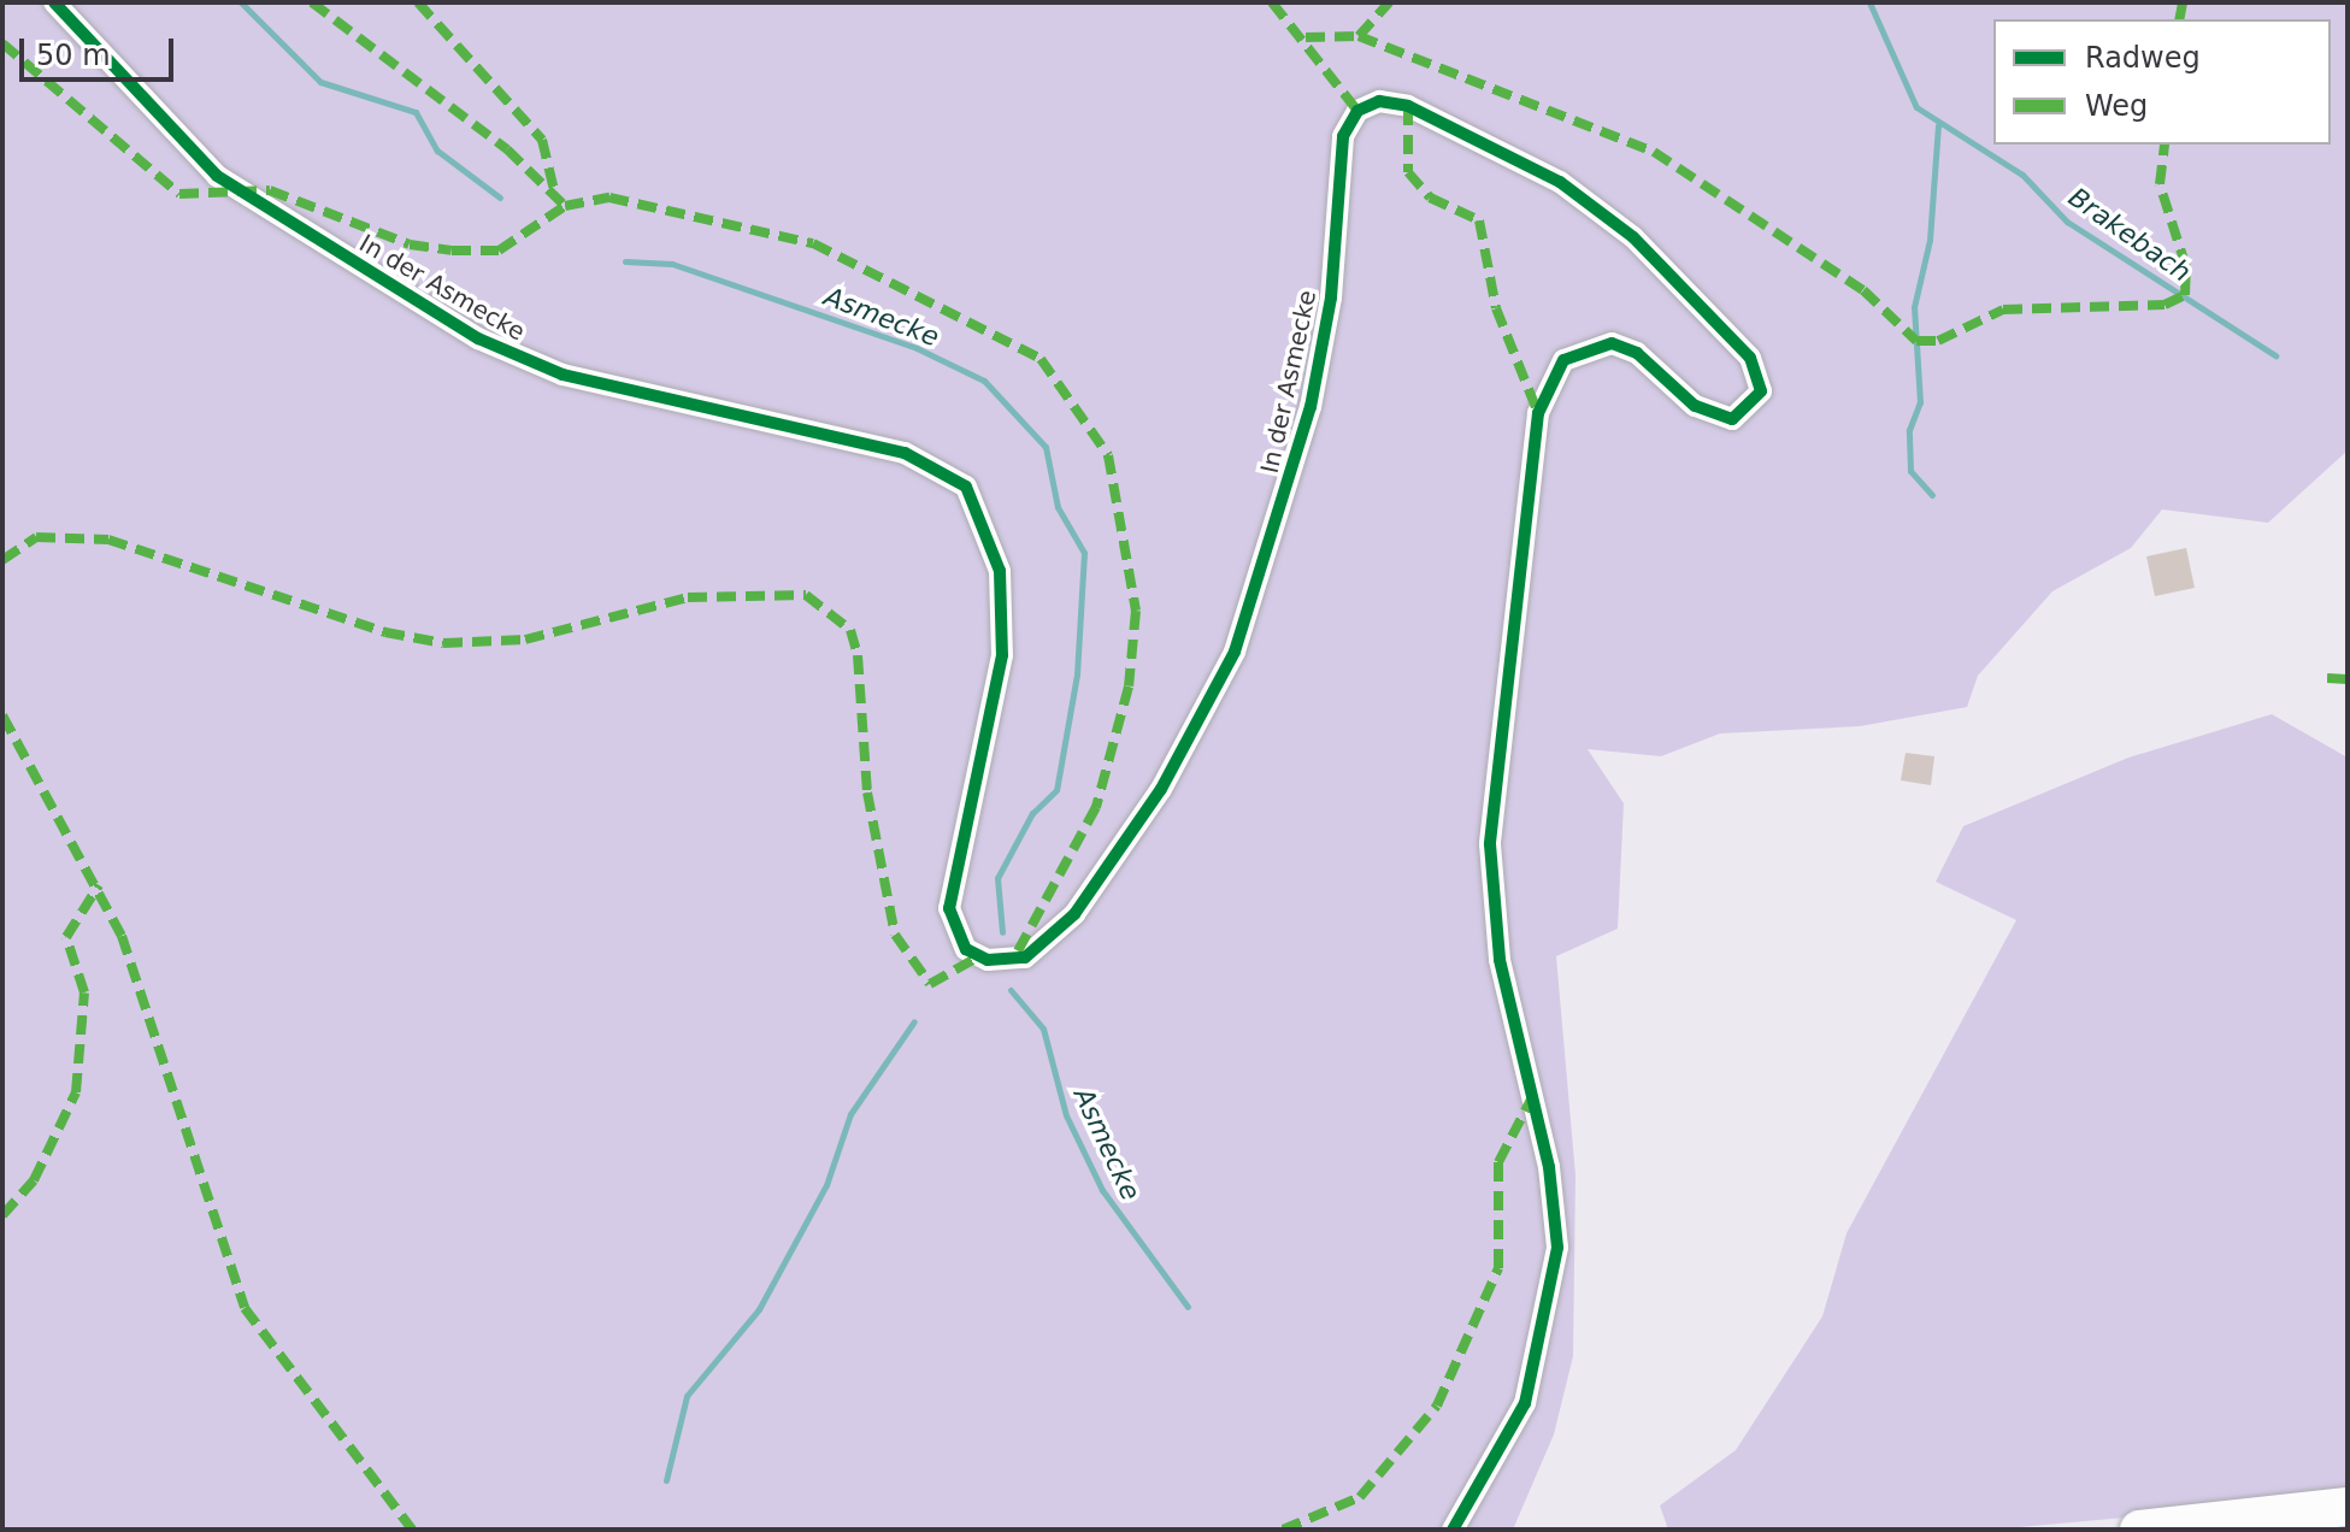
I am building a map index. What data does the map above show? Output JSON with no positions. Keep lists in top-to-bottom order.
{
  "streets": {
    "street": ["In der Asmecke"]
  },
  "water": ["Brakebach", "Asmecke"],
  "legend": ["Radweg", "Weg"],
  "scale_bar": "50 m"
}
